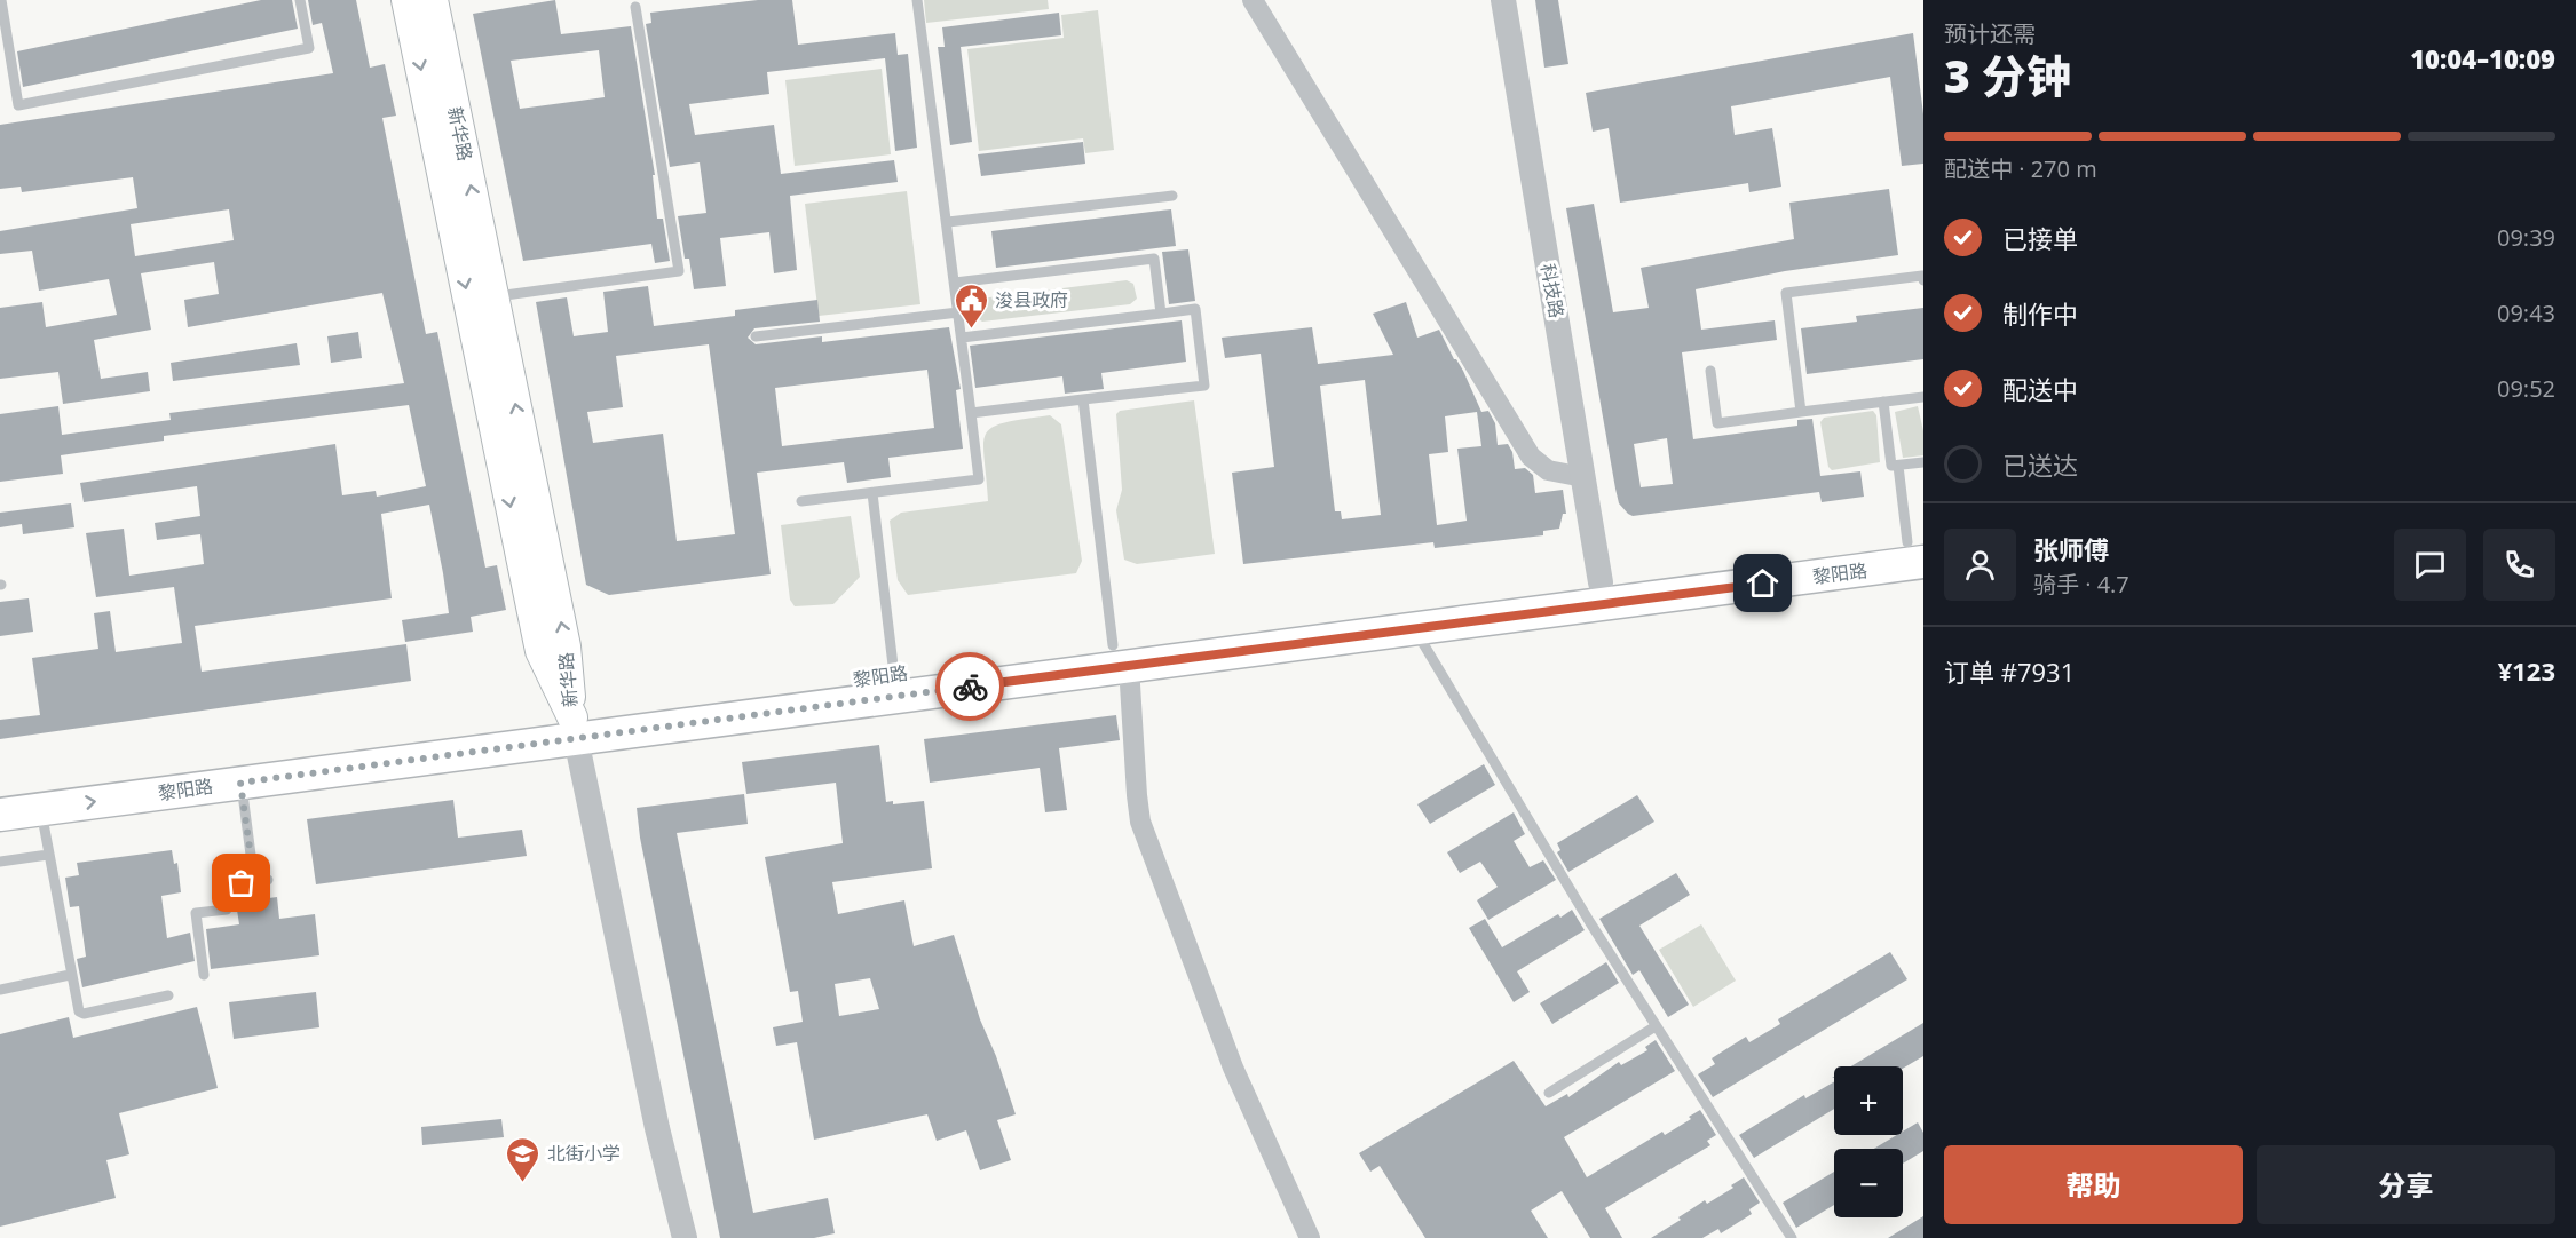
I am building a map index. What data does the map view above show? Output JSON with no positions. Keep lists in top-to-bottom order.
{
  "streets": {
    "main road": ["新华路", "黎阳路"],
    "street": ["科技路"]
  },
  "crossings": [
    ["新华路", "黎阳路"],
    ["科技路", "黎阳路"]
  ],
  "places": {
    "public building": ["浚县政府"],
    "school or university": ["北街小学"]
  },
  "page": {
    "heading": ["3 分钟", "预计还需", "10:04–10:09"],
    "panel": [
      "张师傅",
      "骑手 · 4.7",
      "订单 #7931",
      "¥123"
    ],
    "bar": "配送中 · 270 m",
    "list": [
      ["已接单", "09:39"],
      ["制作中", "09:43"],
      ["配送中", "09:52"],
      "已送达"
    ],
    "map_buttons": ["+", "−"],
    "buttons": ["帮助", "分享"]
  }
}
